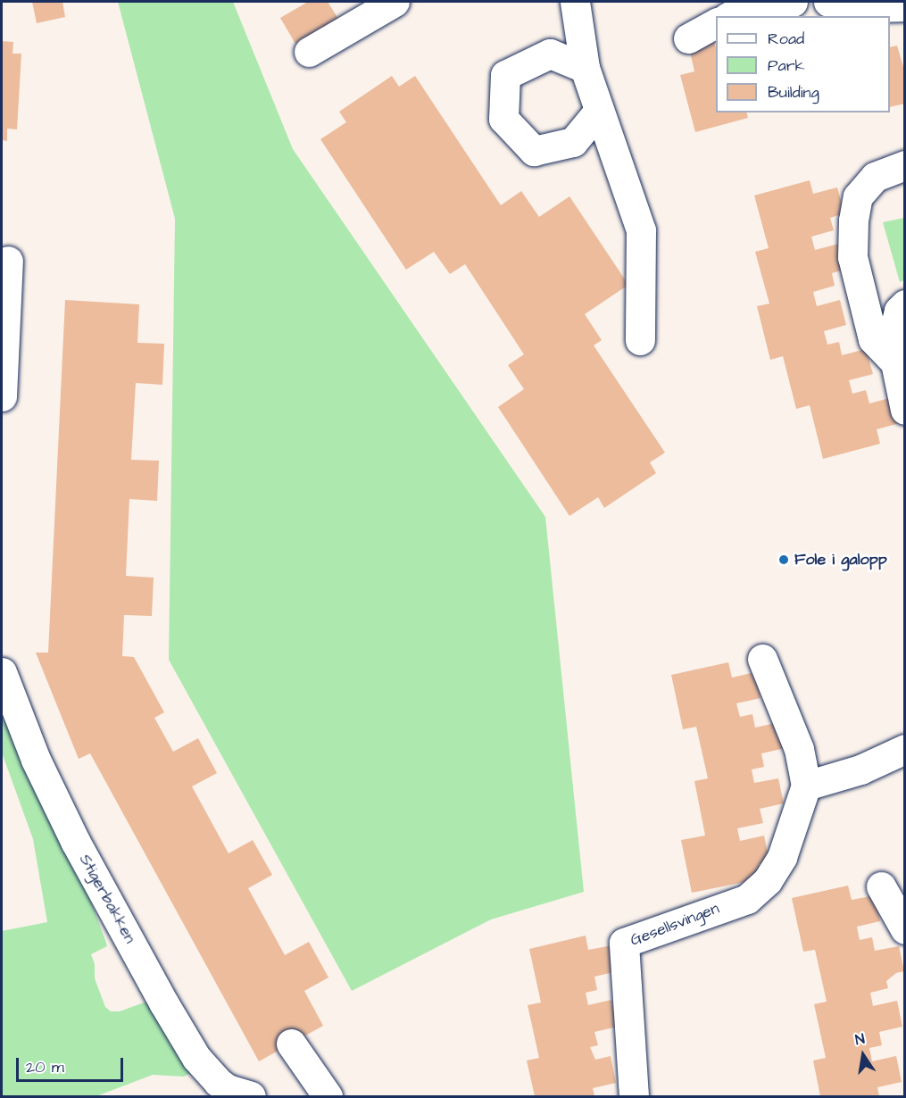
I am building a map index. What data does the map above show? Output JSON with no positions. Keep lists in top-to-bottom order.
{
  "streets": {
    "street": ["Stigerbakken", "Gesellsvingen"]
  },
  "places": ["Fole i galopp"],
  "legend": ["Road", "Park", "Building"],
  "scale_bar": "20 m",
  "north": "top"
}
